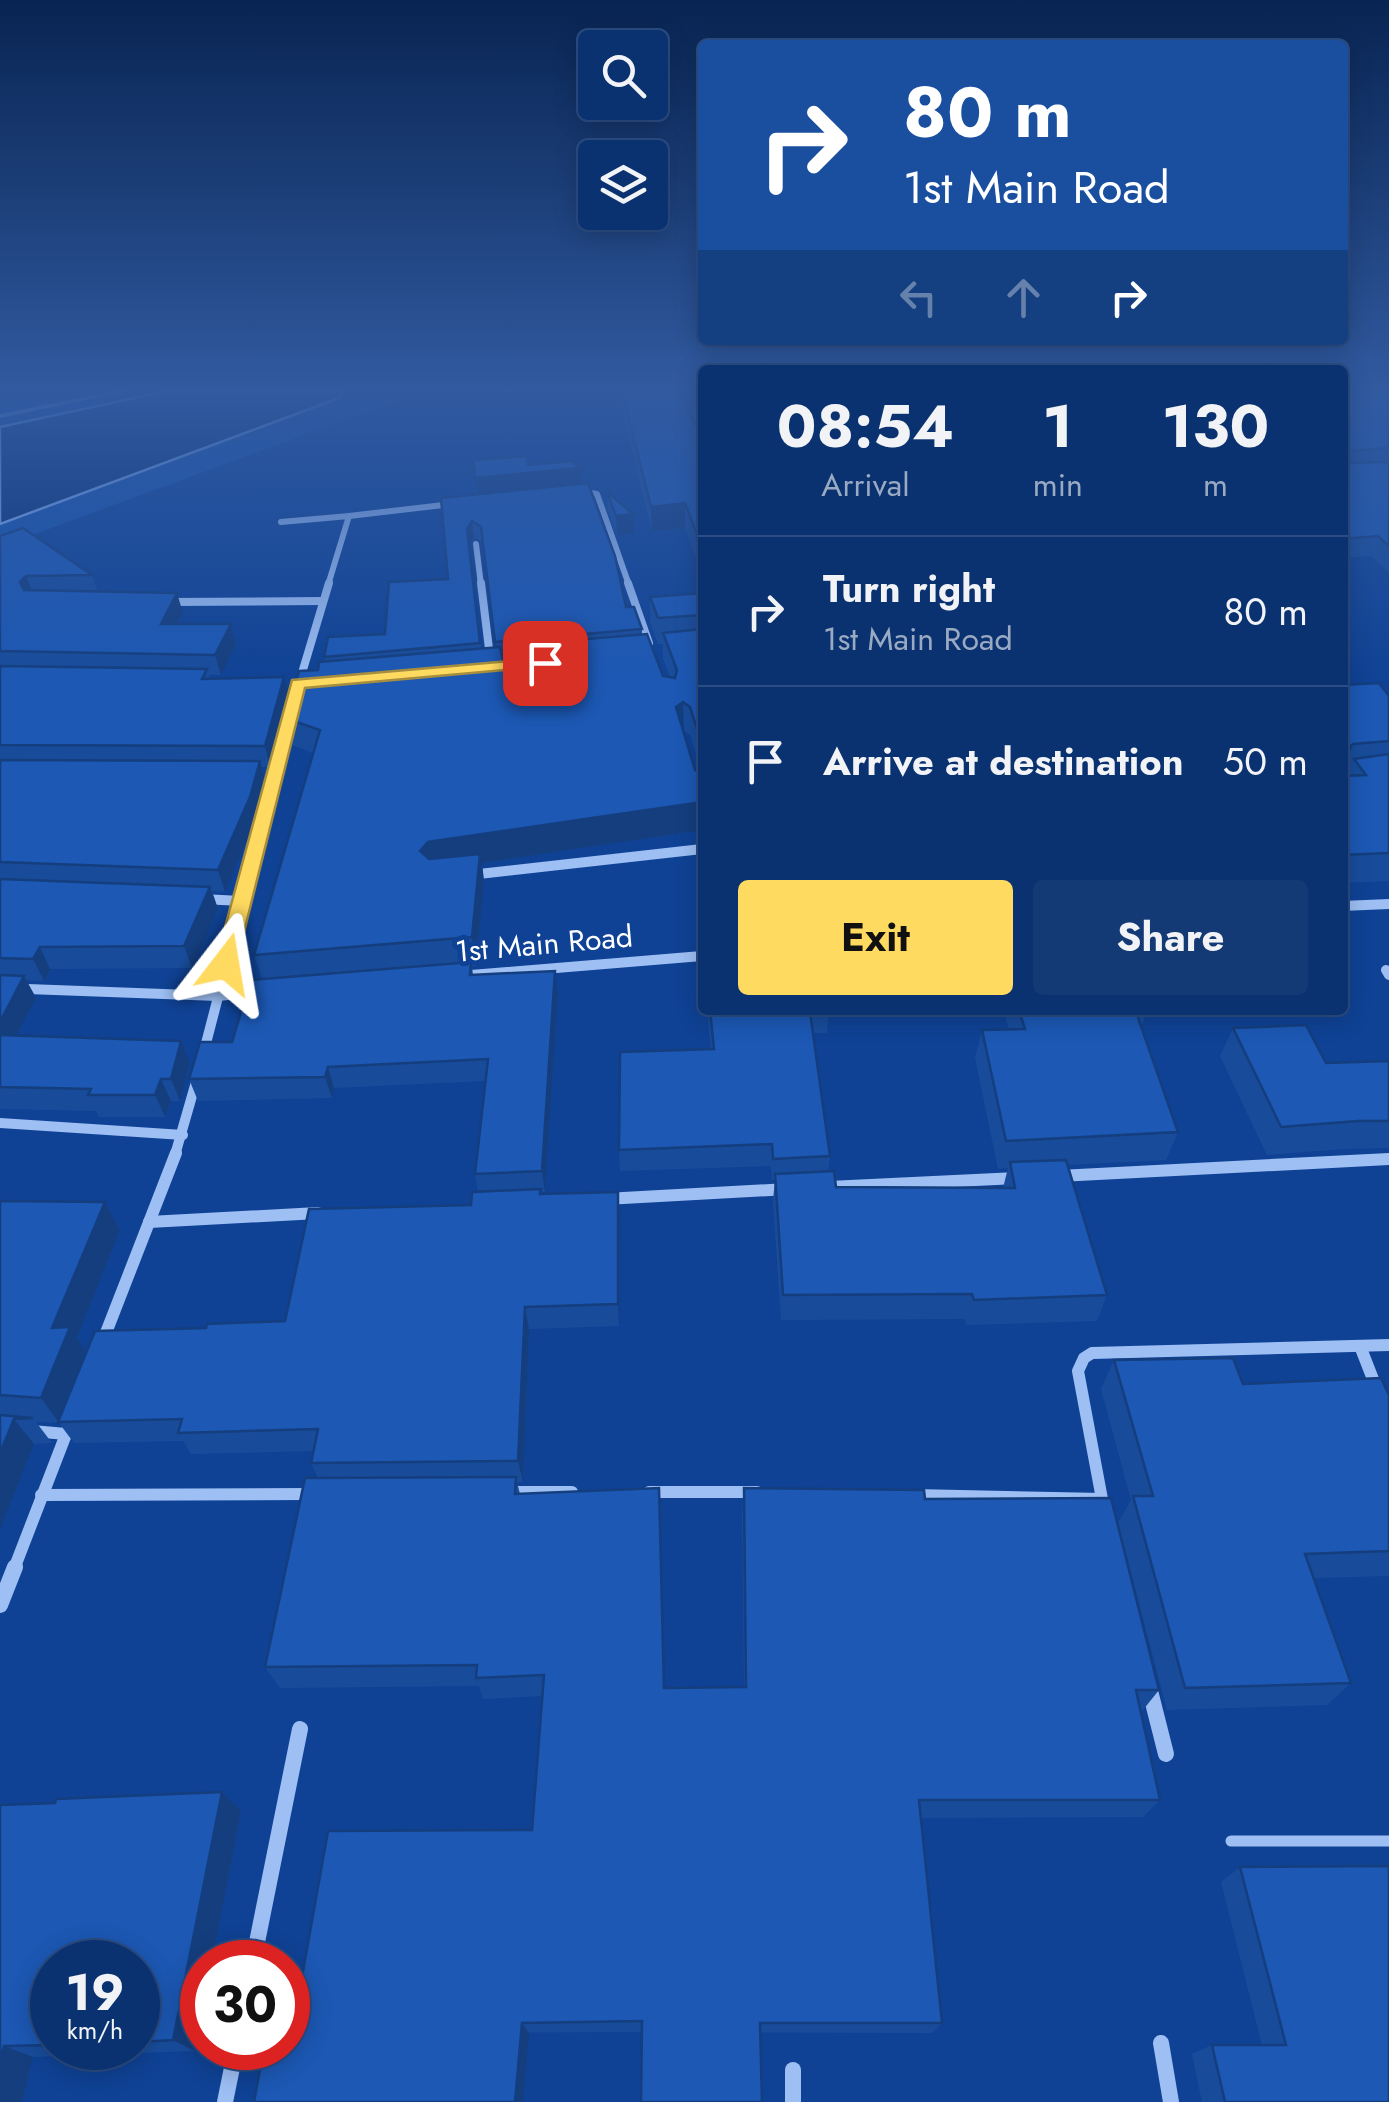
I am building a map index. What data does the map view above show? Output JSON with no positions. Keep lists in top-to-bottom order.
{
  "streets": {
    "street": ["1st Main Road"]
  },
  "page": {
    "turn": ["80 m", "1st Main Road"],
    "eta": [
      "08:54",
      "Arrival",
      "1",
      "min",
      "130",
      "m"
    ],
    "list": [
      {
        "name": "Turn right",
        "note": "1st Main Road",
        "value": "80 m"
      },
      {
        "name": "Arrive at destination",
        "value": "50 m"
      }
    ],
    "buttons": ["Exit", "Share"],
    "speed": "19 km/h",
    "limit": "30"
  }
}
